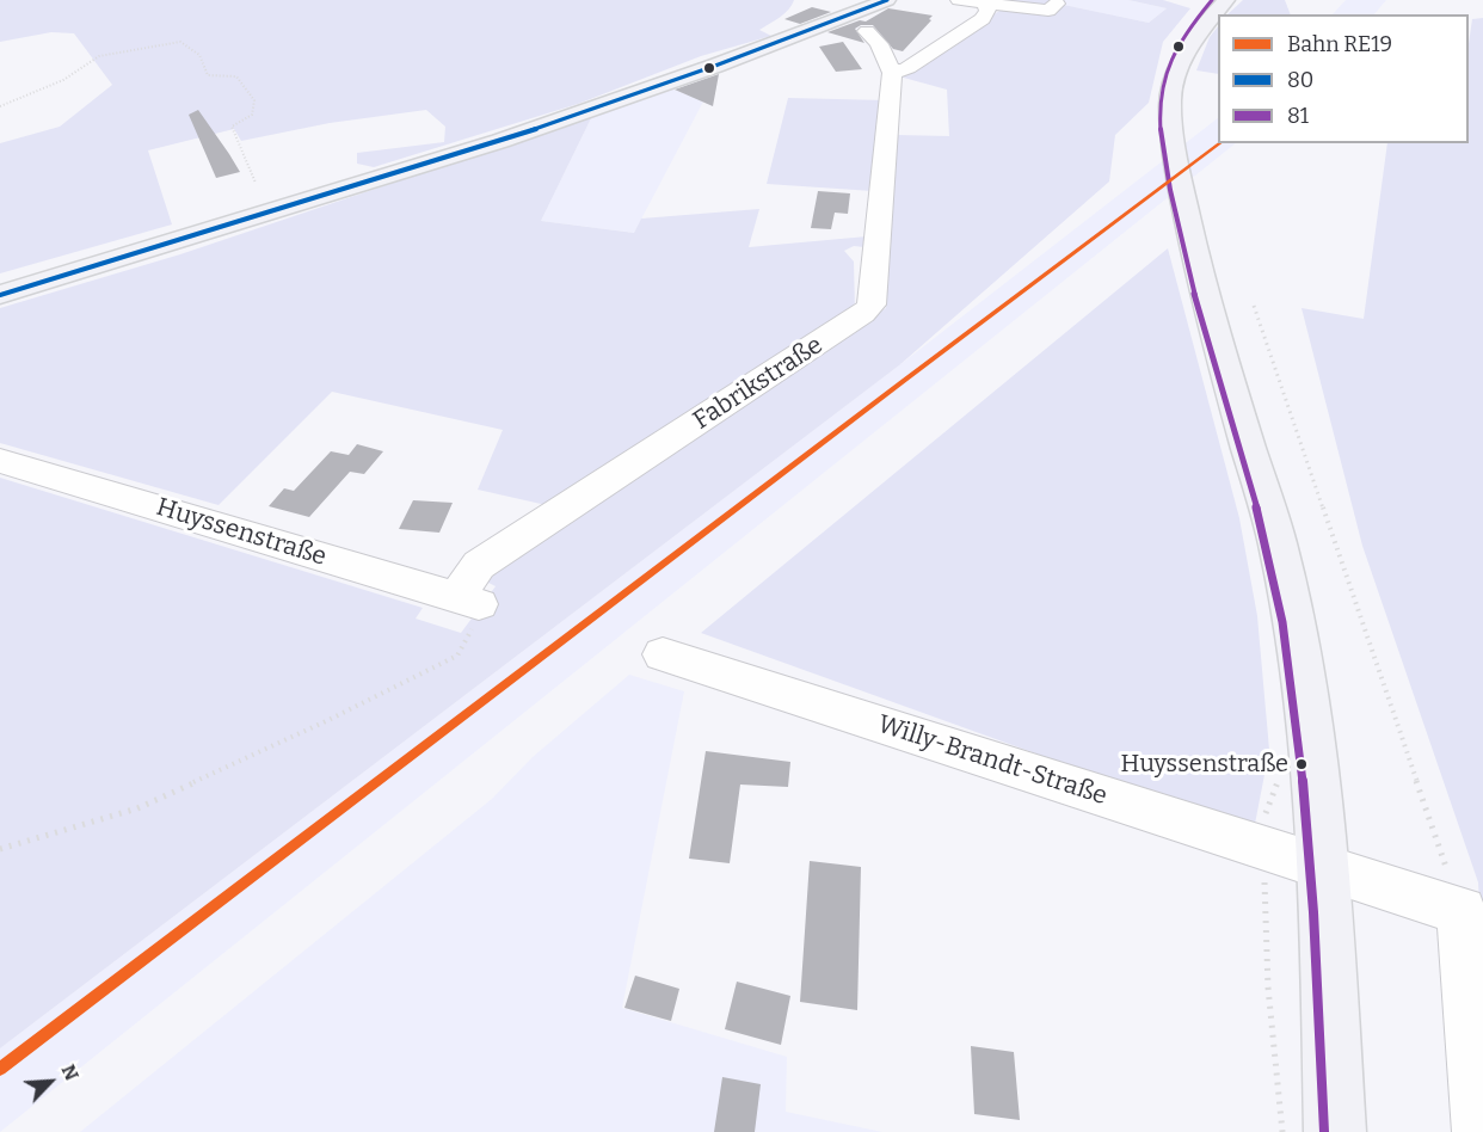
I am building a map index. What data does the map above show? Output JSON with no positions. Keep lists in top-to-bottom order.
{
  "streets": {
    "street": ["Fabrikstraße", "Huyssenstraße", "Willy-Brandt-Straße"]
  },
  "crossings": [
    ["Fabrikstraße", "Huyssenstraße"]
  ],
  "places": ["Huyssenstraße"],
  "lines": ["transit line 80", "transit line 81", "rail line RE19"],
  "legend": ["Bahn RE19", "80", "81"],
  "north": "top right"
}
